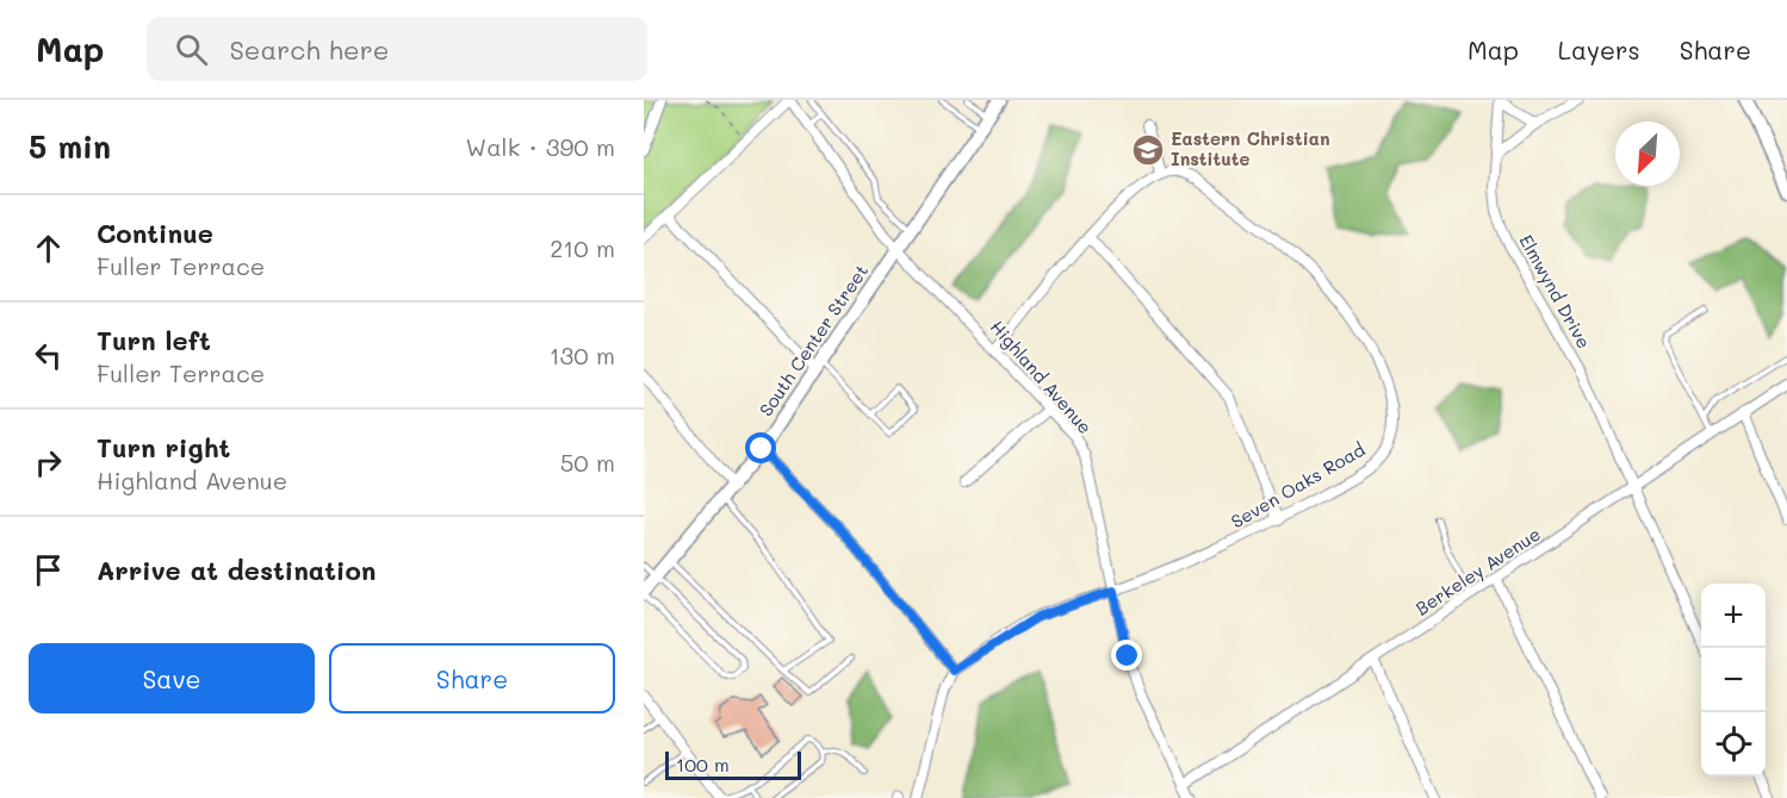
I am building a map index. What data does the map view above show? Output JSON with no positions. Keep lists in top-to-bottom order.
{
  "streets": {
    "main road": ["South Center Street"],
    "street": [
      "Elmwynd Drive",
      "Highland Avenue",
      "Seven Oaks Road",
      "Berkeley Avenue"
    ]
  },
  "crossings": [
    ["Elmwynd Drive", "Berkeley Avenue"],
    ["South Center Street", "Highland Avenue"],
    ["Highland Avenue", "Seven Oaks Road"],
    ["Highland Avenue", "Berkeley Avenue"]
  ],
  "places": {
    "school or university": ["Eastern Christian Institute"]
  },
  "scale_bar": "100 m",
  "north": "bottom left",
  "page": {
    "header": "Map",
    "search": "Search here",
    "nav": ["Map", "Layers", "Share"],
    "heading": ["5 min", "Walk · 390 m"],
    "list": [
      ["Continue", "Fuller Terrace", "210 m"],
      ["Turn left", "Fuller Terrace", "130 m"],
      ["Turn right", "Highland Avenue", "50 m"],
      "Arrive at destination"
    ],
    "map_buttons": ["+", "−"],
    "buttons": ["Save", "Share"],
    "scale": "100 m"
  }
}
